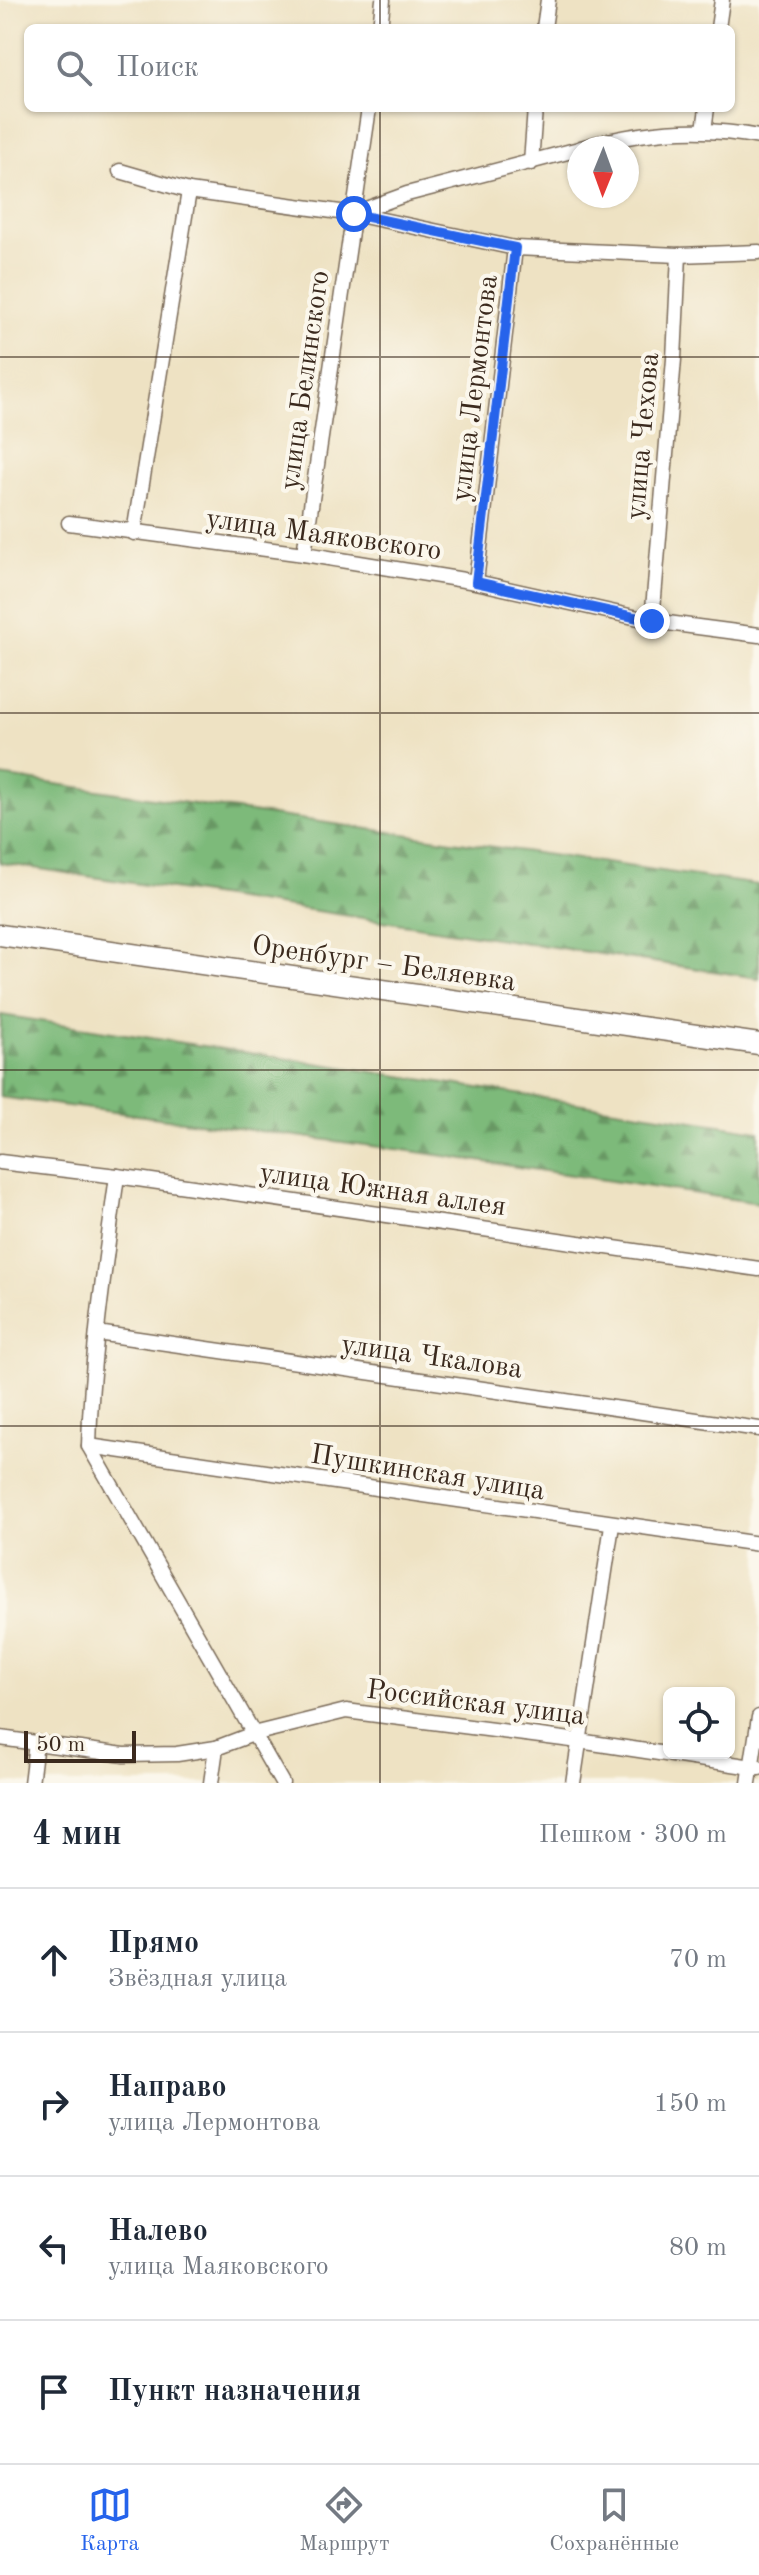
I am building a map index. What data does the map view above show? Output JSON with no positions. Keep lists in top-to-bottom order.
{
  "streets": {
    "main road": ["Оренбург – Беляевка"],
    "street": [
      "улица Белинского",
      "улица Лермонтова",
      "улица Чехова",
      "улица Маяковского",
      "улица Южная аллея",
      "улица Чкалова",
      "Пушкинская улица",
      "Российская улица"
    ]
  },
  "crossings": [
    ["улица Белинского", "улица Маяковского"],
    ["улица Лермонтова", "улица Маяковского"],
    ["улица Чехова", "улица Маяковского"]
  ],
  "scale_bar": "50 m",
  "north": "bottom",
  "page": {
    "search": "Поиск",
    "scale": "50 m",
    "heading": ["4 мин", "Пешком · 300 m"],
    "list": [
      ["Прямо", "Звёздная улица", "70 m"],
      ["Направо", "улица Лермонтова", "150 m"],
      ["Налево", "улица Маяковского", "80 m"],
      "Пункт назначения"
    ],
    "nav": ["Карта", "Маршрут", "Сохранённые"]
  }
}
